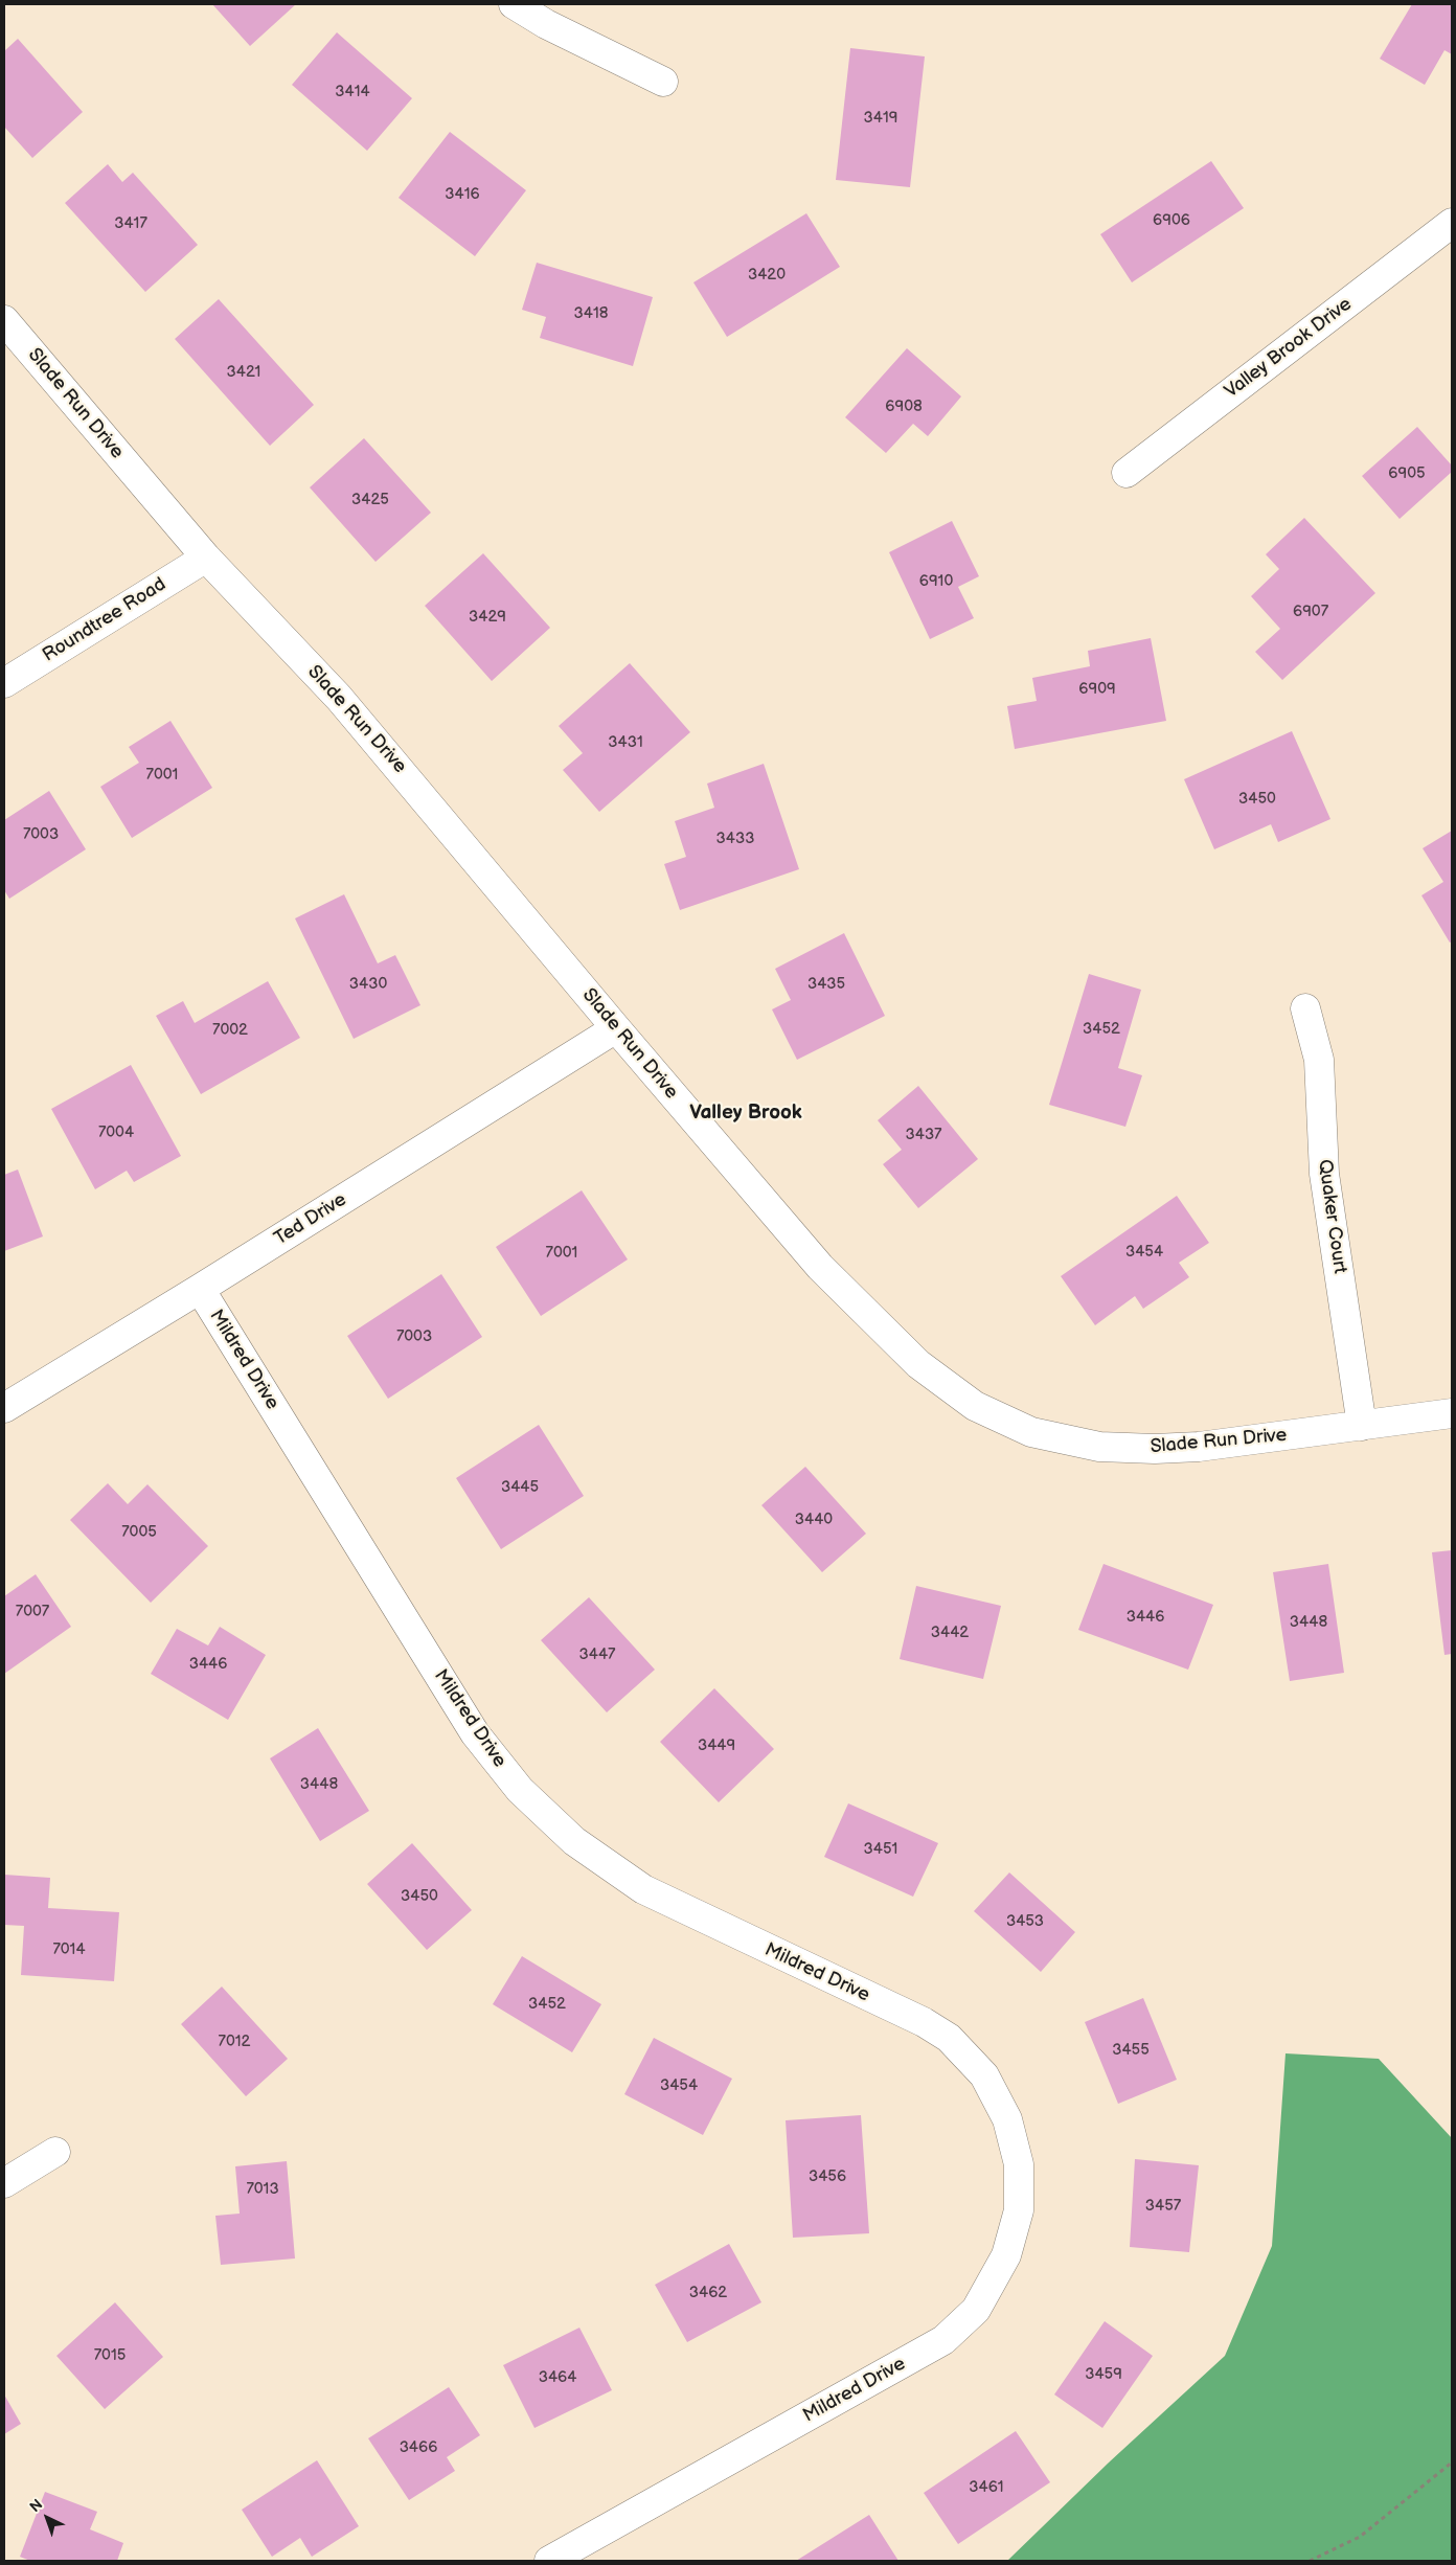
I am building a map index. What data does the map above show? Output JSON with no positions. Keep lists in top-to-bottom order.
{
  "streets": {
    "street": [
      "Valley Brook Drive",
      "Slade Run Drive",
      "Roundtree Road",
      "Quaker Court",
      "Ted Drive",
      "Mildred Drive"
    ]
  },
  "crossings": [
    ["Slade Run Drive", "Roundtree Road"],
    ["Slade Run Drive", "Quaker Court"],
    ["Slade Run Drive", "Ted Drive"],
    ["Ted Drive", "Mildred Drive"]
  ],
  "districts": ["Valley Brook"],
  "house_numbers": [
    "3414",
    "3419",
    "3416",
    "6906",
    "3417",
    "3420",
    "3418",
    "3421",
    "6908",
    "6905",
    "3425",
    "6910",
    "6907",
    "3429",
    "6909",
    "3431",
    "7001",
    "3450",
    "7003",
    "3433",
    "3430",
    "3435",
    "3452",
    "7002",
    "7004",
    "3437",
    "3454",
    "7001",
    "7003",
    "3445",
    "3440",
    "7005",
    "7007",
    "3446",
    "3448",
    "3442",
    "3447",
    "3446",
    "3449",
    "3448",
    "3451",
    "3450",
    "3453",
    "7014",
    "3452",
    "7012",
    "3455",
    "3454",
    "3456",
    "7013",
    "3457",
    "3462",
    "7015",
    "3459",
    "3464",
    "3466",
    "3461"
  ],
  "north": "top left"
}
